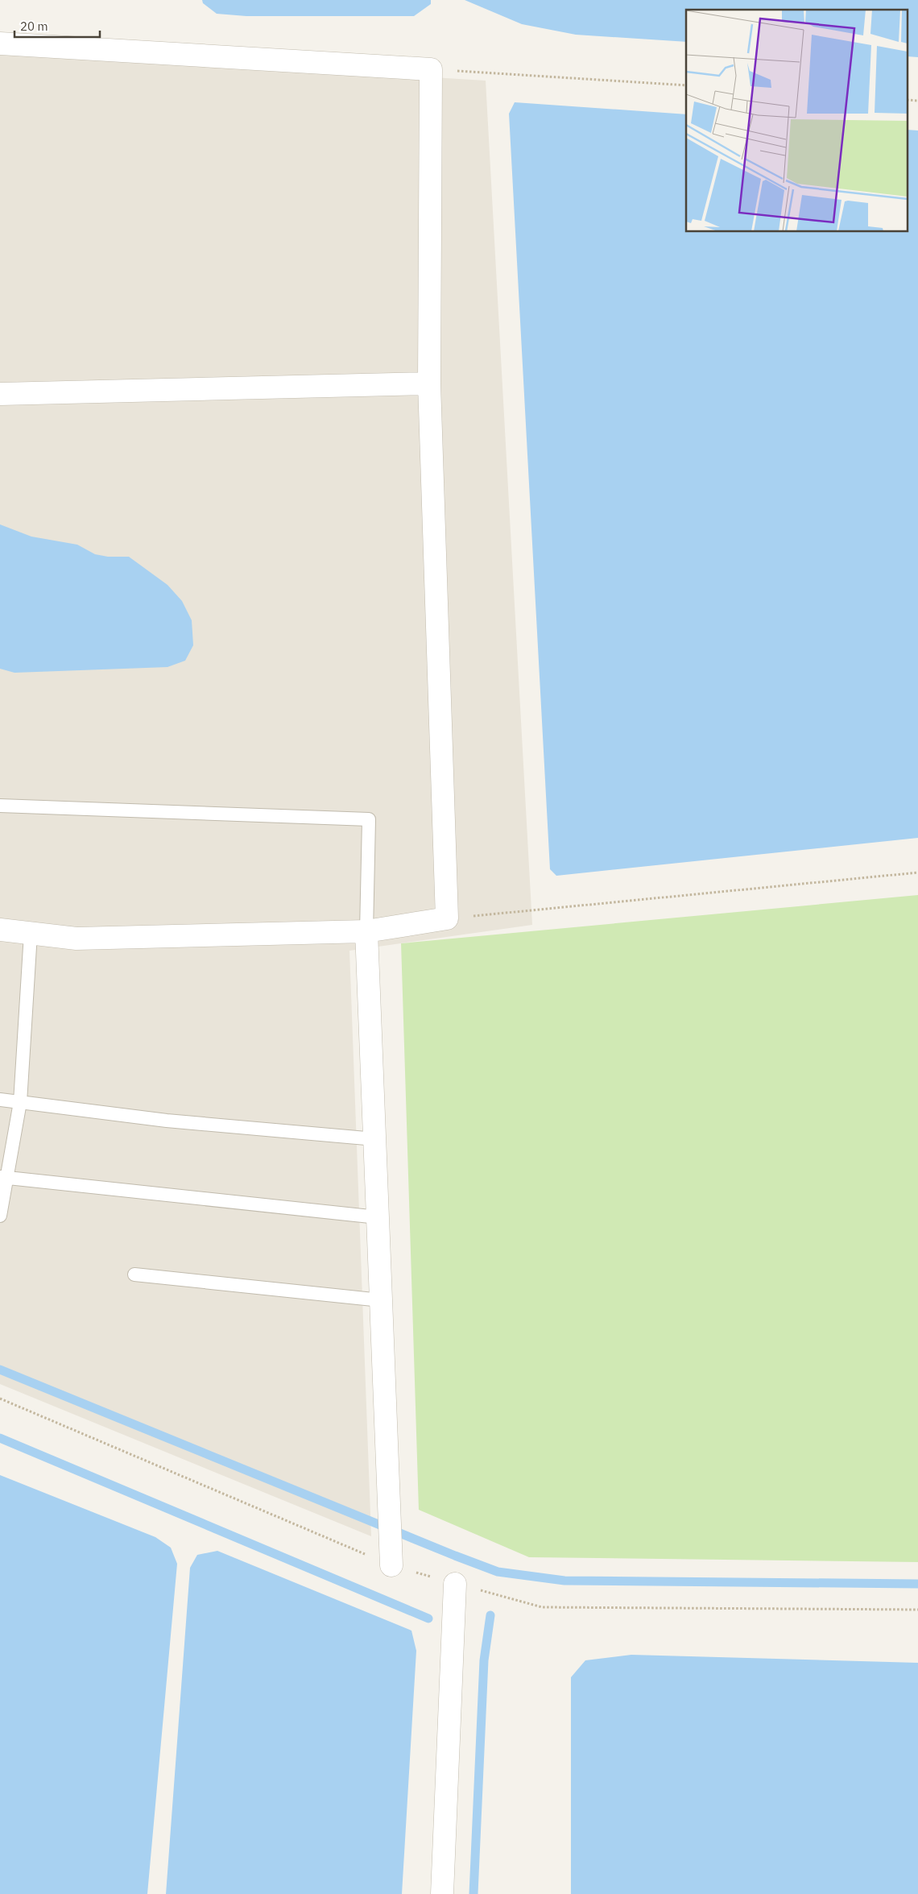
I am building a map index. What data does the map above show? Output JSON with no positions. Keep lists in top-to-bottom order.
{
  "scale_bar": "20 m"
}
